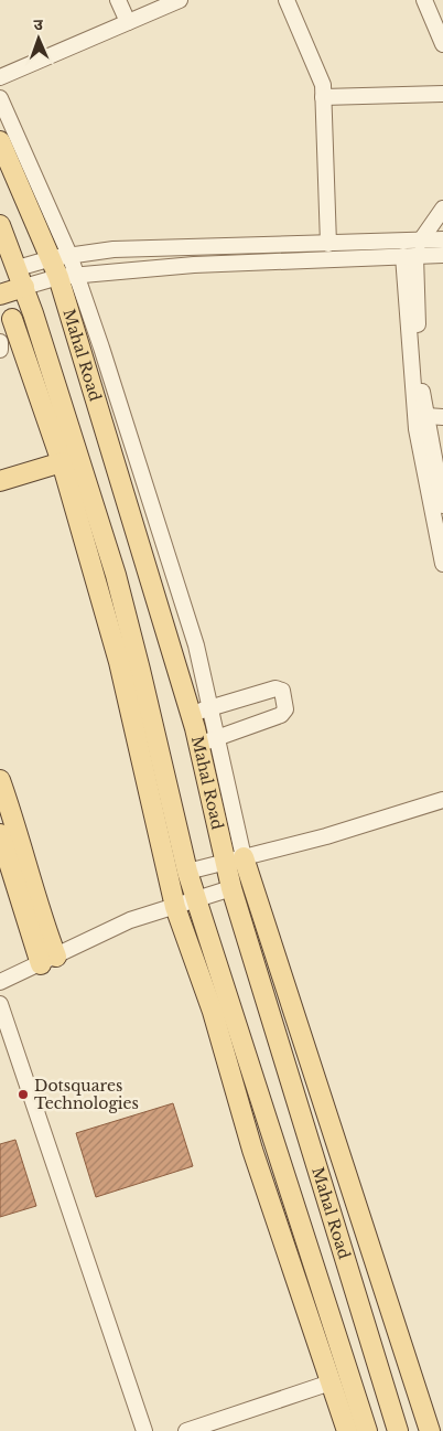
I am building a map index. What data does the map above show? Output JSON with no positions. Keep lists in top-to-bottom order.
{
  "streets": {
    "main road": ["Mahal Road"]
  },
  "places": ["Dotsquares Technologies"],
  "north": "top"
}
